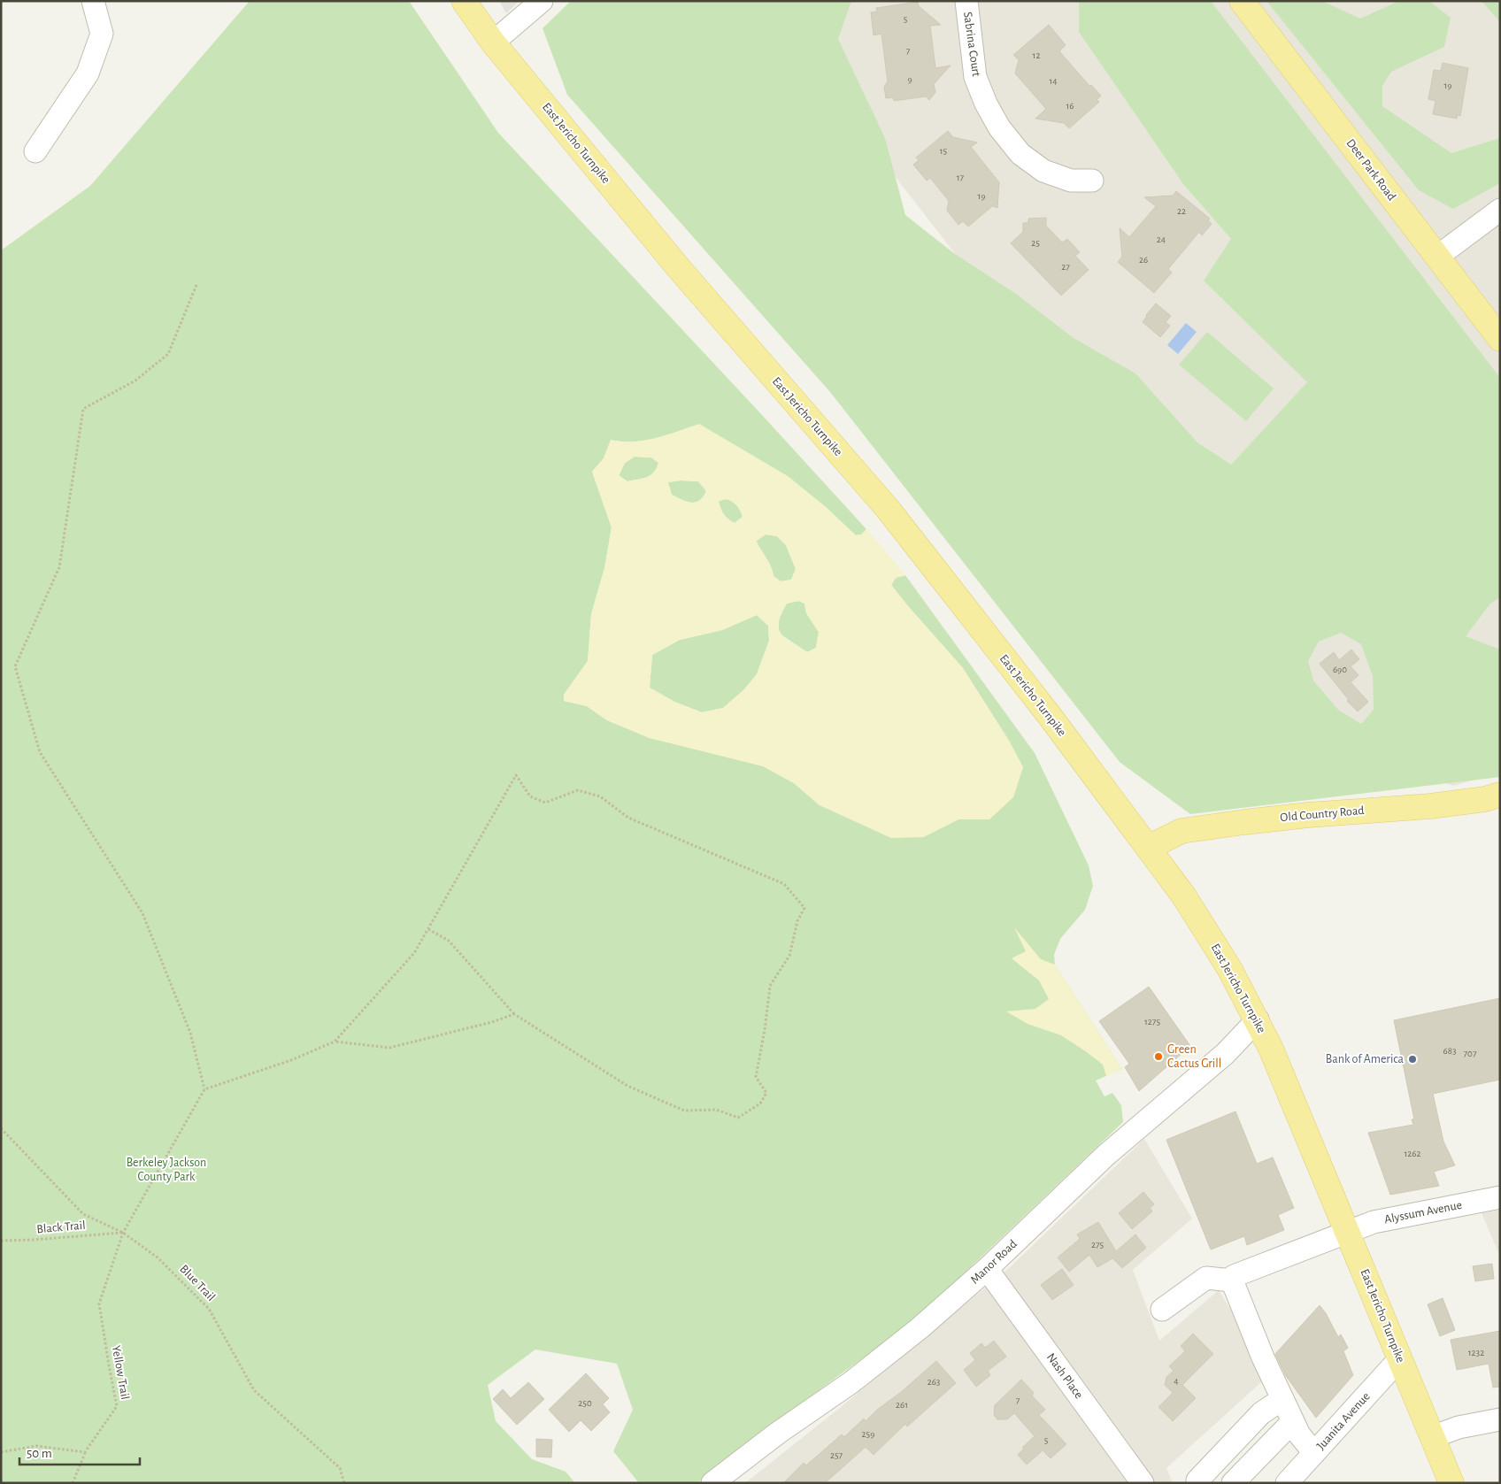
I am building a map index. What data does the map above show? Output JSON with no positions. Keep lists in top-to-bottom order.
{
  "streets": {
    "main road": ["East Jericho Turnpike", "Deer Park Road", "Old Country Road"],
    "street": [
      "Sabrina Court",
      "Alyssum Avenue",
      "Manor Road",
      "Nash Place",
      "Juanita Avenue"
    ],
    "path": ["Black Trail", "Blue Trail", "Yellow Trail"]
  },
  "crossings": [
    ["East Jericho Turnpike", "Old Country Road"],
    ["East Jericho Turnpike", "Alyssum Avenue"],
    ["East Jericho Turnpike", "Manor Road"],
    ["East Jericho Turnpike", "Juanita Avenue"],
    ["Black Trail", "Blue Trail"],
    ["Black Trail", "Yellow Trail"],
    ["Manor Road", "Nash Place"],
    ["Blue Trail", "Yellow Trail"]
  ],
  "parks": ["Berkeley Jackson County Park"],
  "places": ["Green Cactus Grill", "Bank of America"],
  "house_numbers": [
    "5",
    "7",
    "12",
    "9",
    "14",
    "19",
    "16",
    "15",
    "17",
    "19",
    "22",
    "24",
    "25",
    "26",
    "27",
    "690",
    "1275",
    "683",
    "707",
    "1262",
    "275",
    "1232",
    "4",
    "263",
    "7",
    "250",
    "261",
    "259",
    "5",
    "257"
  ],
  "scale_bar": "50 m"
}
